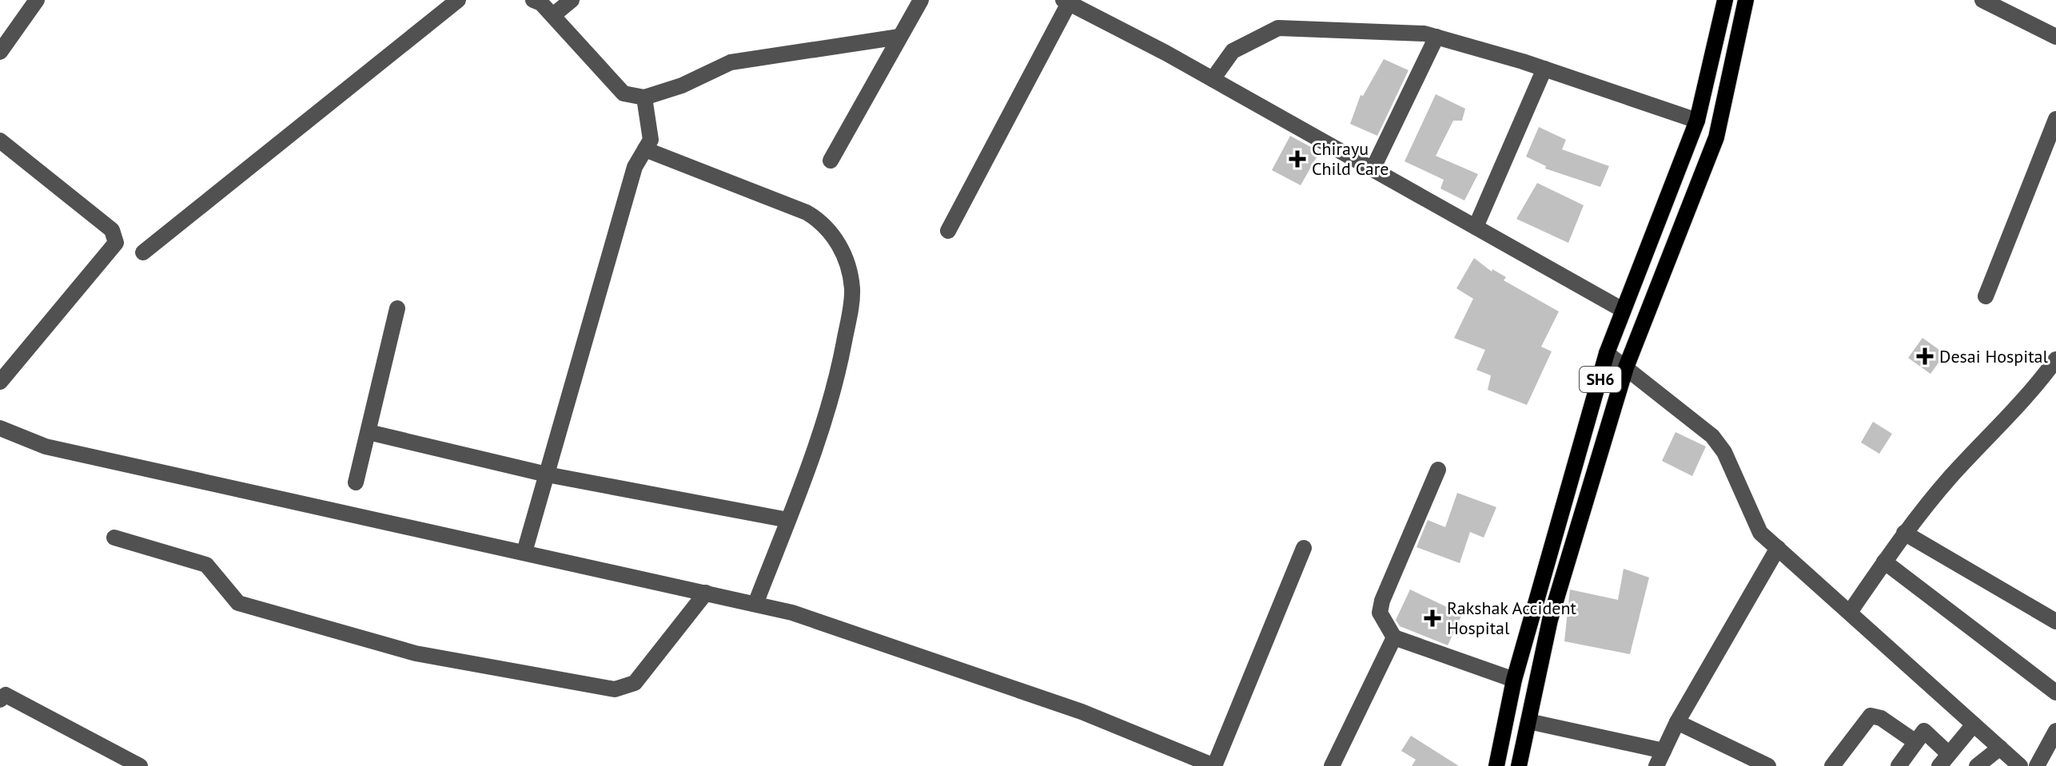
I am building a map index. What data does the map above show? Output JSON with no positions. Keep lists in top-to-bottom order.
{
  "streets": {
    "main road": ["SH6"]
  },
  "places": {
    "health": ["Chirayu Child Care", "Desai Hospital", "Rakshak Accident Hospital"]
  }
}
